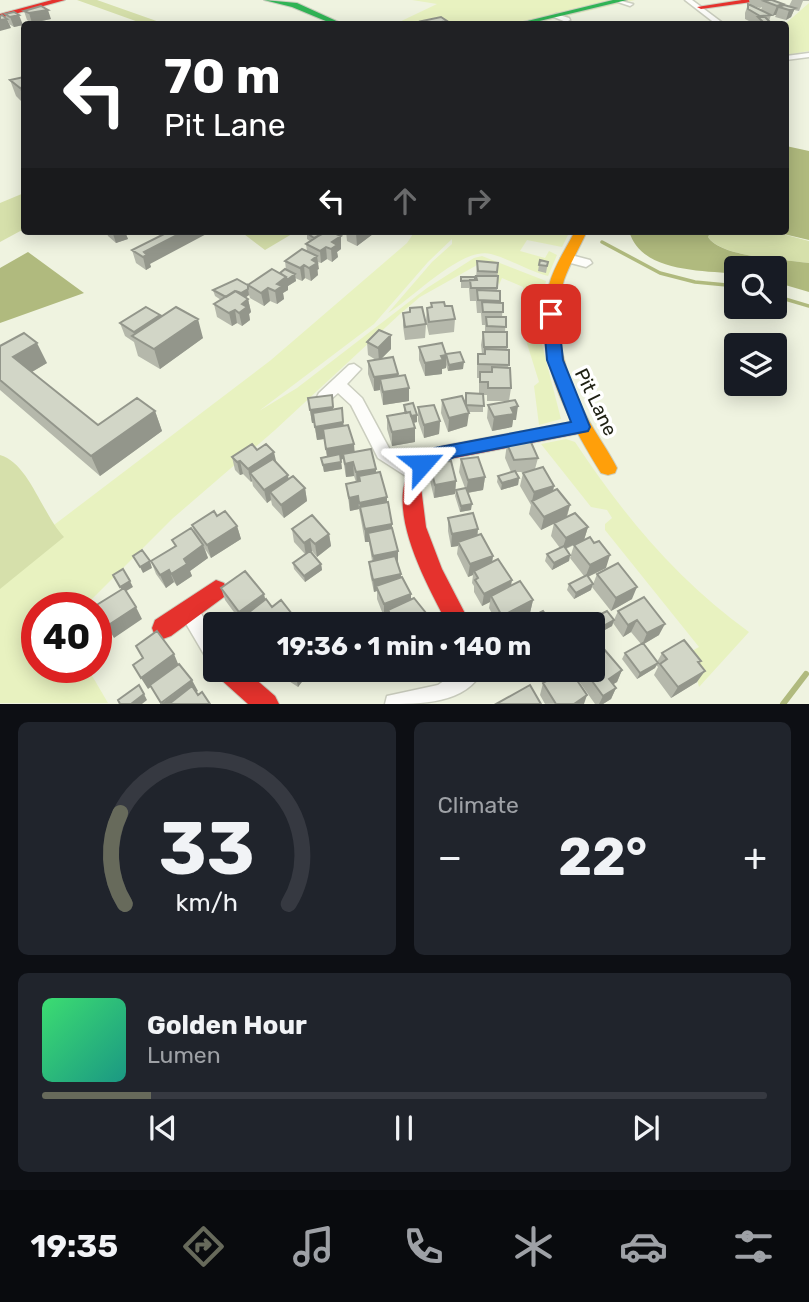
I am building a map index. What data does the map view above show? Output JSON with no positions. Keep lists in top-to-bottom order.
{
  "streets": {
    "street": ["Pit Lane"]
  },
  "page": {
    "turn": ["70 m", "Pit Lane"],
    "limit": "40",
    "trip": "19:36 · 1 min · 140 m",
    "tile": "Climate",
    "heat": ["−", "22°", "+"],
    "song": ["Golden Hour", "Lumen"],
    "tabs": "19:35",
    "gauge": ["33", "km/h"]
  }
}
